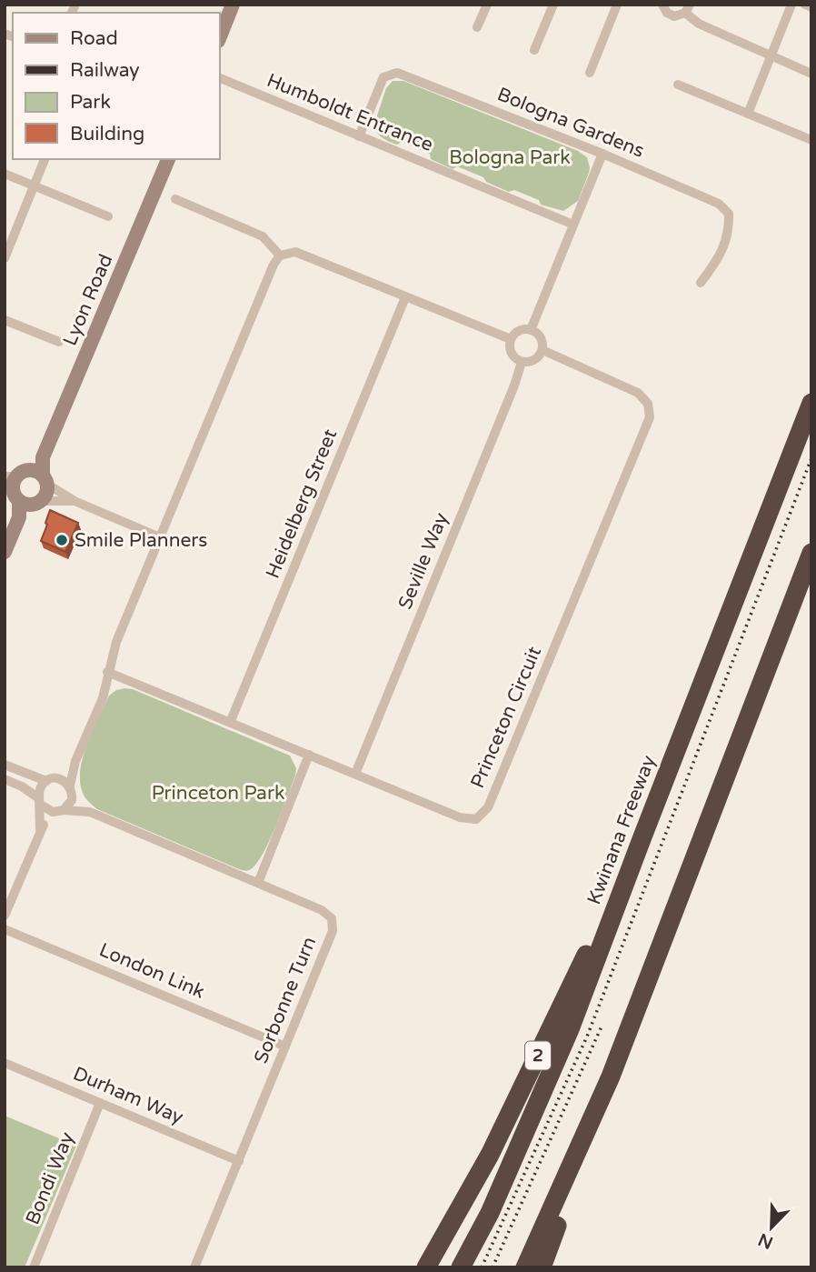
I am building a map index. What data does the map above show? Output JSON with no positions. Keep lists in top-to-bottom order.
{
  "streets": {
    "highway": ["Kwinana Freeway", "2"],
    "street": [
      "Humboldt Entrance",
      "Bologna Gardens",
      "Lyon Road",
      "Heidelberg Street",
      "Seville Way",
      "Princeton Circuit",
      "London Link",
      "Sorbonne Turn",
      "Durham Way",
      "Bondi Way"
    ]
  },
  "crossings": [
    ["Humboldt Entrance", "Bologna Gardens"],
    ["Heidelberg Street", "Princeton Circuit"],
    ["Seville Way", "Princeton Circuit"],
    ["Kwinana Freeway", "2"],
    ["London Link", "Sorbonne Turn"],
    ["Sorbonne Turn", "Durham Way"],
    ["Durham Way", "Bondi Way"]
  ],
  "parks": ["Bologna Park", "Princeton Park"],
  "places": ["Smile Planners"],
  "legend": [
    "Road",
    "Railway",
    "Park",
    "Building"
  ],
  "north": "bottom left"
}
